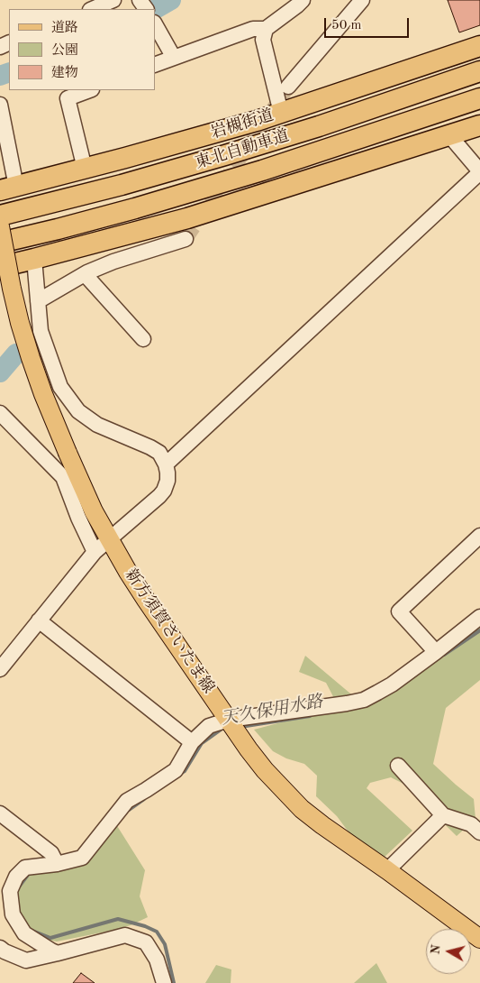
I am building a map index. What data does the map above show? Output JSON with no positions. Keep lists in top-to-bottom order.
{
  "streets": {
    "highway": ["岩槻街道", "東北自動車道"],
    "main road": ["新方須賀さいたま線"]
  },
  "water": ["天久保用水路"],
  "legend": ["道路", "公園", "建物"],
  "scale_bar": "50 m",
  "north": "left"
}
